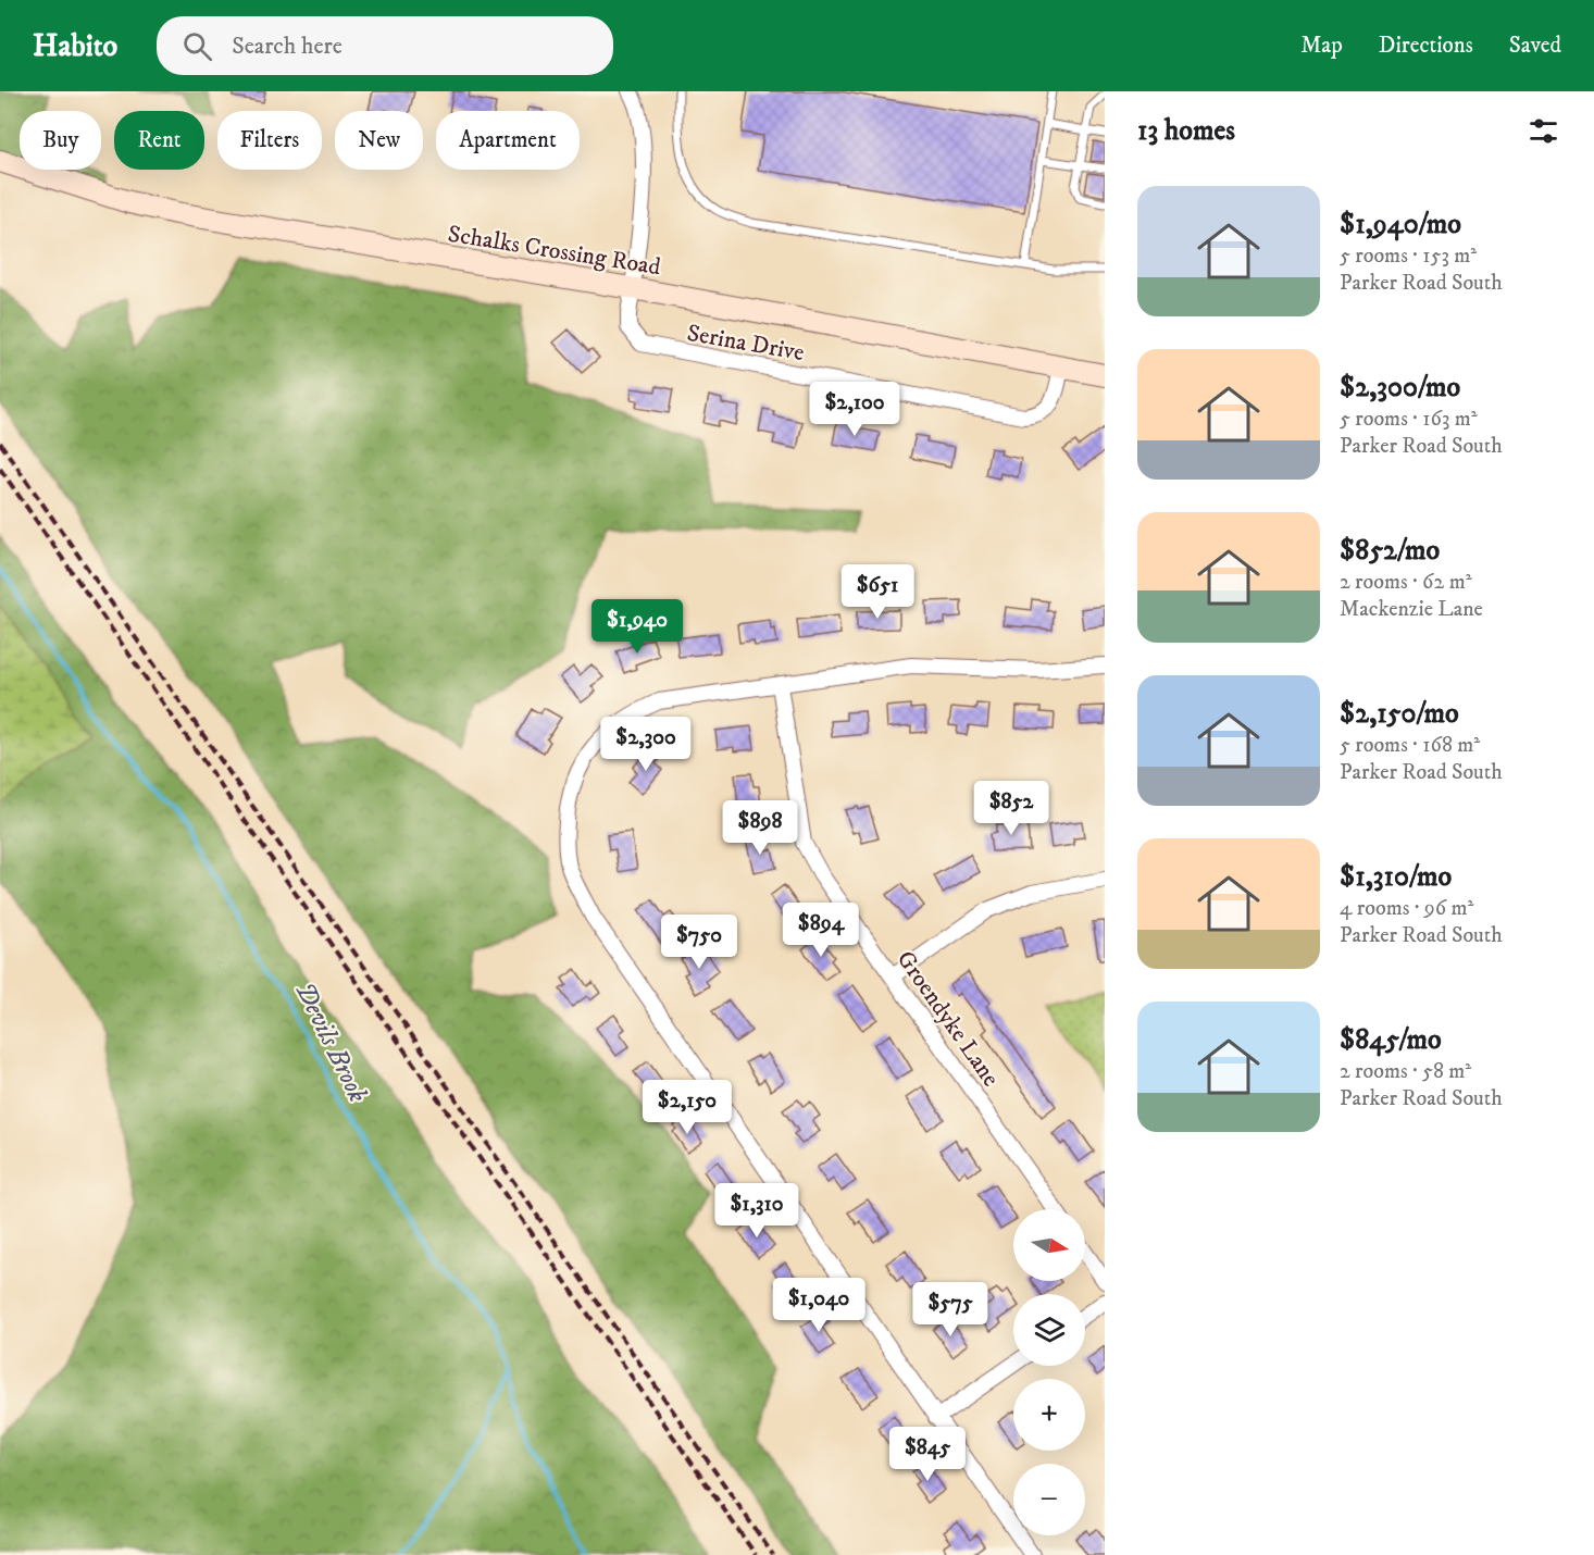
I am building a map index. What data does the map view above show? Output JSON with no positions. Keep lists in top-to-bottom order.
{
  "streets": {
    "street": ["Schalks Crossing Road", "Serina Drive", "Groendyke Lane"]
  },
  "crossings": [
    ["Schalks Crossing Road", "Serina Drive"]
  ],
  "water": ["Devils Brook"],
  "north": "right",
  "page": {
    "header": "Habito",
    "search": "Search here",
    "nav": ["Map", "Directions", "Saved"],
    "heading": "13 homes",
    "chip": [
      "Buy",
      "Rent",
      "Filters",
      "New",
      "Apartment"
    ],
    "list": [
      {
        "name": "$1,940/mo",
        "note": "5 rooms · 153 m² · Parker Road South"
      },
      {
        "name": "$2,300/mo",
        "note": "5 rooms · 163 m² · Parker Road South"
      },
      {
        "name": "$852/mo",
        "note": "2 rooms · 62 m² · Mackenzie Lane"
      },
      {
        "name": "$2,150/mo",
        "note": "5 rooms · 168 m² · Parker Road South"
      },
      {
        "name": "$1,310/mo",
        "note": "4 rooms · 96 m² · Parker Road South"
      },
      {
        "name": "$845/mo",
        "note": "2 rooms · 58 m² · Parker Road South"
      }
    ],
    "price": [
      "$2,100",
      "$651",
      "$1,940",
      "$2,300",
      "$852",
      "$898",
      "$894",
      "$750",
      "$2,150",
      "$1,310",
      "$1,040",
      "$575",
      "$845"
    ],
    "map_buttons": ["+", "−"]
  }
}
